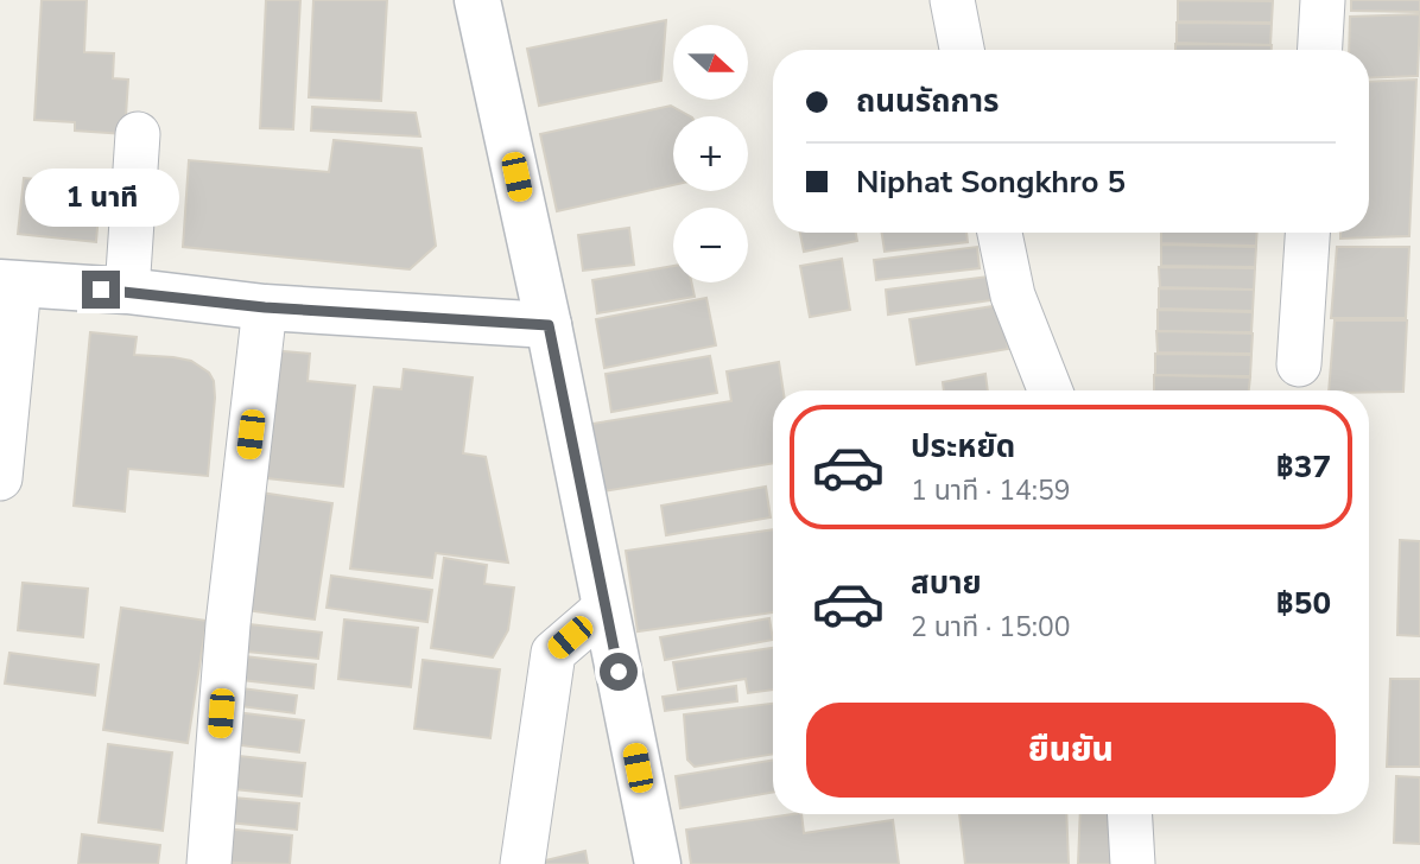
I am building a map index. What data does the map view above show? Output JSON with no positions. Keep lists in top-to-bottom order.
{
  "north": "right",
  "page": {
    "map_buttons": ["+", "−"],
    "banner": ["ถนนรัถการ", "Niphat Songkhro 5"],
    "bubble": "1 นาที",
    "list": [
      {
        "name": "ประหยัด",
        "note": "1 นาที · 14:59",
        "value": "฿37"
      },
      {
        "name": "สบาย",
        "note": "2 นาที · 15:00",
        "value": "฿50"
      }
    ],
    "buttons": "ยืนยัน"
  }
}
